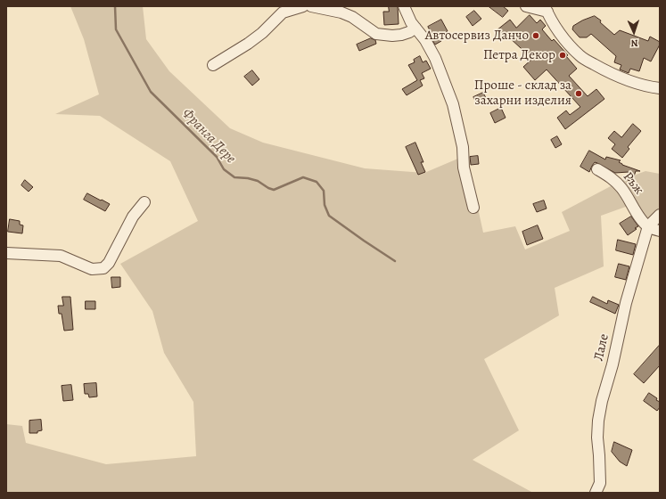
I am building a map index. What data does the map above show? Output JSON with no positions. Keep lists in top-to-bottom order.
{
  "streets": {
    "street": ["Ръж", "Лале"]
  },
  "crossings": [
    ["Ръж", "Лале"]
  ],
  "water": ["Франга Дере"],
  "places": ["Автосервиз Данчо", "Петра Декор", "Проше - склад за захарни изделия"],
  "north": "bottom"
}
